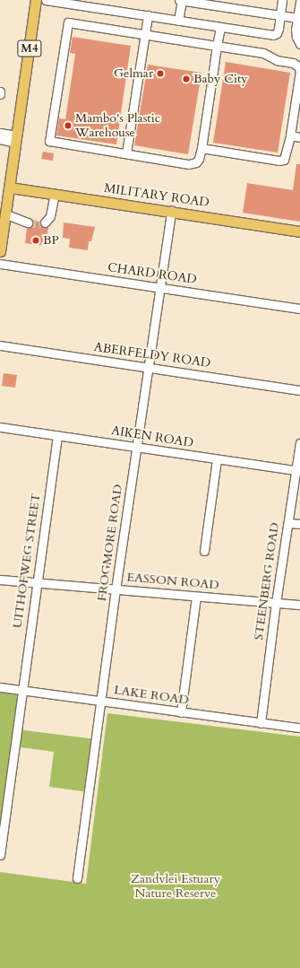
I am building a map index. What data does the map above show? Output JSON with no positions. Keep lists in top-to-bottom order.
{
  "streets": {
    "main road": ["M4", "MILITARY ROAD"],
    "street": [
      "CHARD ROAD",
      "ABERFELDY ROAD",
      "AIKEN ROAD",
      "FROGMORE ROAD",
      "UITHOFWEG STREET",
      "EASSON ROAD",
      "STEENBERG ROAD",
      "LAKE ROAD"
    ]
  },
  "crossings": [
    ["M4", "MILITARY ROAD"],
    ["MILITARY ROAD", "FROGMORE ROAD"],
    ["CHARD ROAD", "FROGMORE ROAD"],
    ["ABERFELDY ROAD", "FROGMORE ROAD"],
    ["AIKEN ROAD", "FROGMORE ROAD"],
    ["AIKEN ROAD", "UITHOFWEG STREET"],
    ["AIKEN ROAD", "STEENBERG ROAD"],
    ["FROGMORE ROAD", "EASSON ROAD"],
    ["FROGMORE ROAD", "LAKE ROAD"],
    ["UITHOFWEG STREET", "EASSON ROAD"],
    ["UITHOFWEG STREET", "LAKE ROAD"],
    ["EASSON ROAD", "STEENBERG ROAD"],
    ["STEENBERG ROAD", "LAKE ROAD"]
  ],
  "parks": ["Zandvlei Estuary Nature Reserve"],
  "places": [
    "Gelmar",
    "Baby City",
    "Mambo's Plastic Warehouse",
    "BP"
  ]
}
